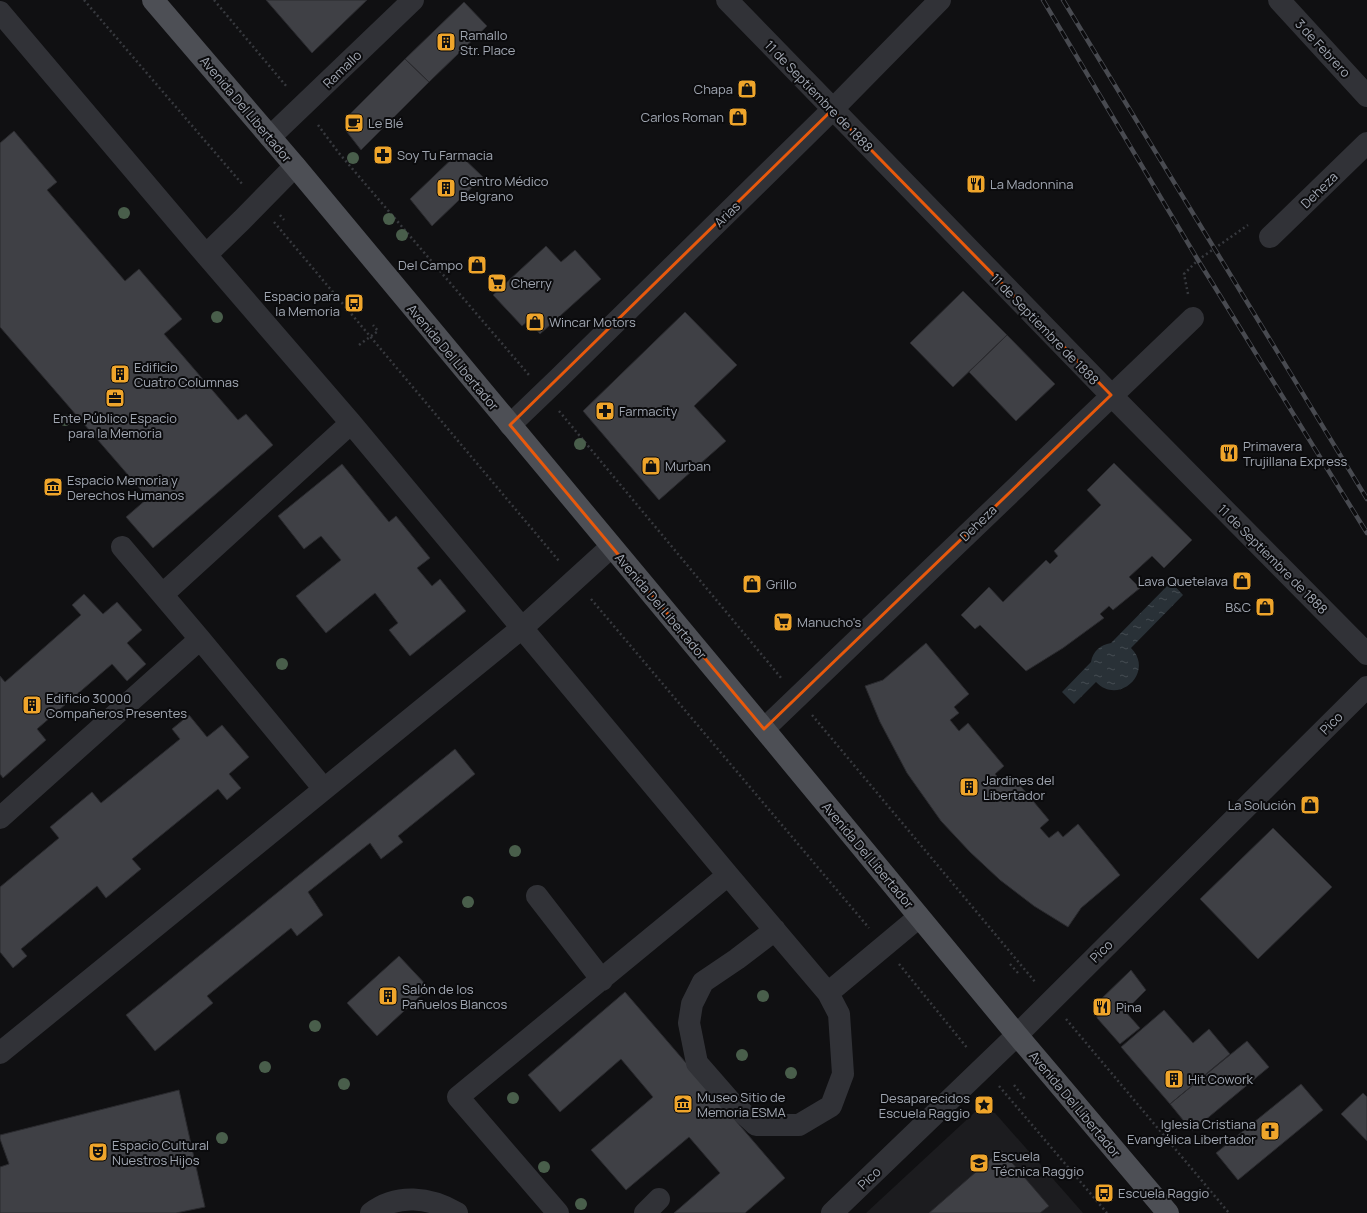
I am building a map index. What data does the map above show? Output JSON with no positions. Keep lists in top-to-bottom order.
{
  "streets": {
    "main road": ["Avenida Del Libertador"],
    "street": [
      "3 de Febrero",
      "Ramallo",
      "11 de Septiembre de 1888",
      "Deheza",
      "Arias",
      "Pico"
    ]
  },
  "crossings": [
    ["Ramallo", "Avenida Del Libertador"],
    ["11 de Septiembre de 1888", "Deheza"],
    ["11 de Septiembre de 1888", "Arias"],
    ["Avenida Del Libertador", "Deheza"],
    ["Avenida Del Libertador", "Arias"],
    ["Avenida Del Libertador", "Pico"]
  ],
  "places": {
    "building": [
      "Ramallo Str. Place",
      "Centro Médico Belgrano",
      "Edificio Cuatro Columnas",
      "Edificio 30000 Compañeros Presentes",
      "Jardines del Libertador",
      "Salón de los Pañuelos Blancos",
      "Hit Cowork"
    ],
    "shop": [
      "Chapa",
      "Carlos Roman",
      "Del Campo",
      "Wincar Motors",
      "Murban",
      "Lava Quetelava",
      "Grillo",
      "B&C",
      "La Solución"
    ],
    "cafe": ["Le Blé"],
    "pharmacy": ["Soy Tu Farmacia", "Farmacity"],
    "restaurant": ["La Madonnina", "Primavera Trujillana Express", "Pina"],
    "supermarket": ["Cherry", "Manucho's"],
    "bus stop": ["Espacio para la Memoria", "Escuela Raggio"],
    "office": ["Ente Público Espacio para la Memoria"],
    "museum": ["Espacio Memoria y Derechos Humanos", "Museo Sitio de Memoria ESMA"],
    "place": ["Desaparecidos Escuela Raggio"],
    "church": ["Iglesia Cristiana Evangélica Libertador"],
    "theatre": ["Espacio Cultural Nuestros Hijos"],
    "school or university": ["Escuela Técnica Raggio"]
  }
}
